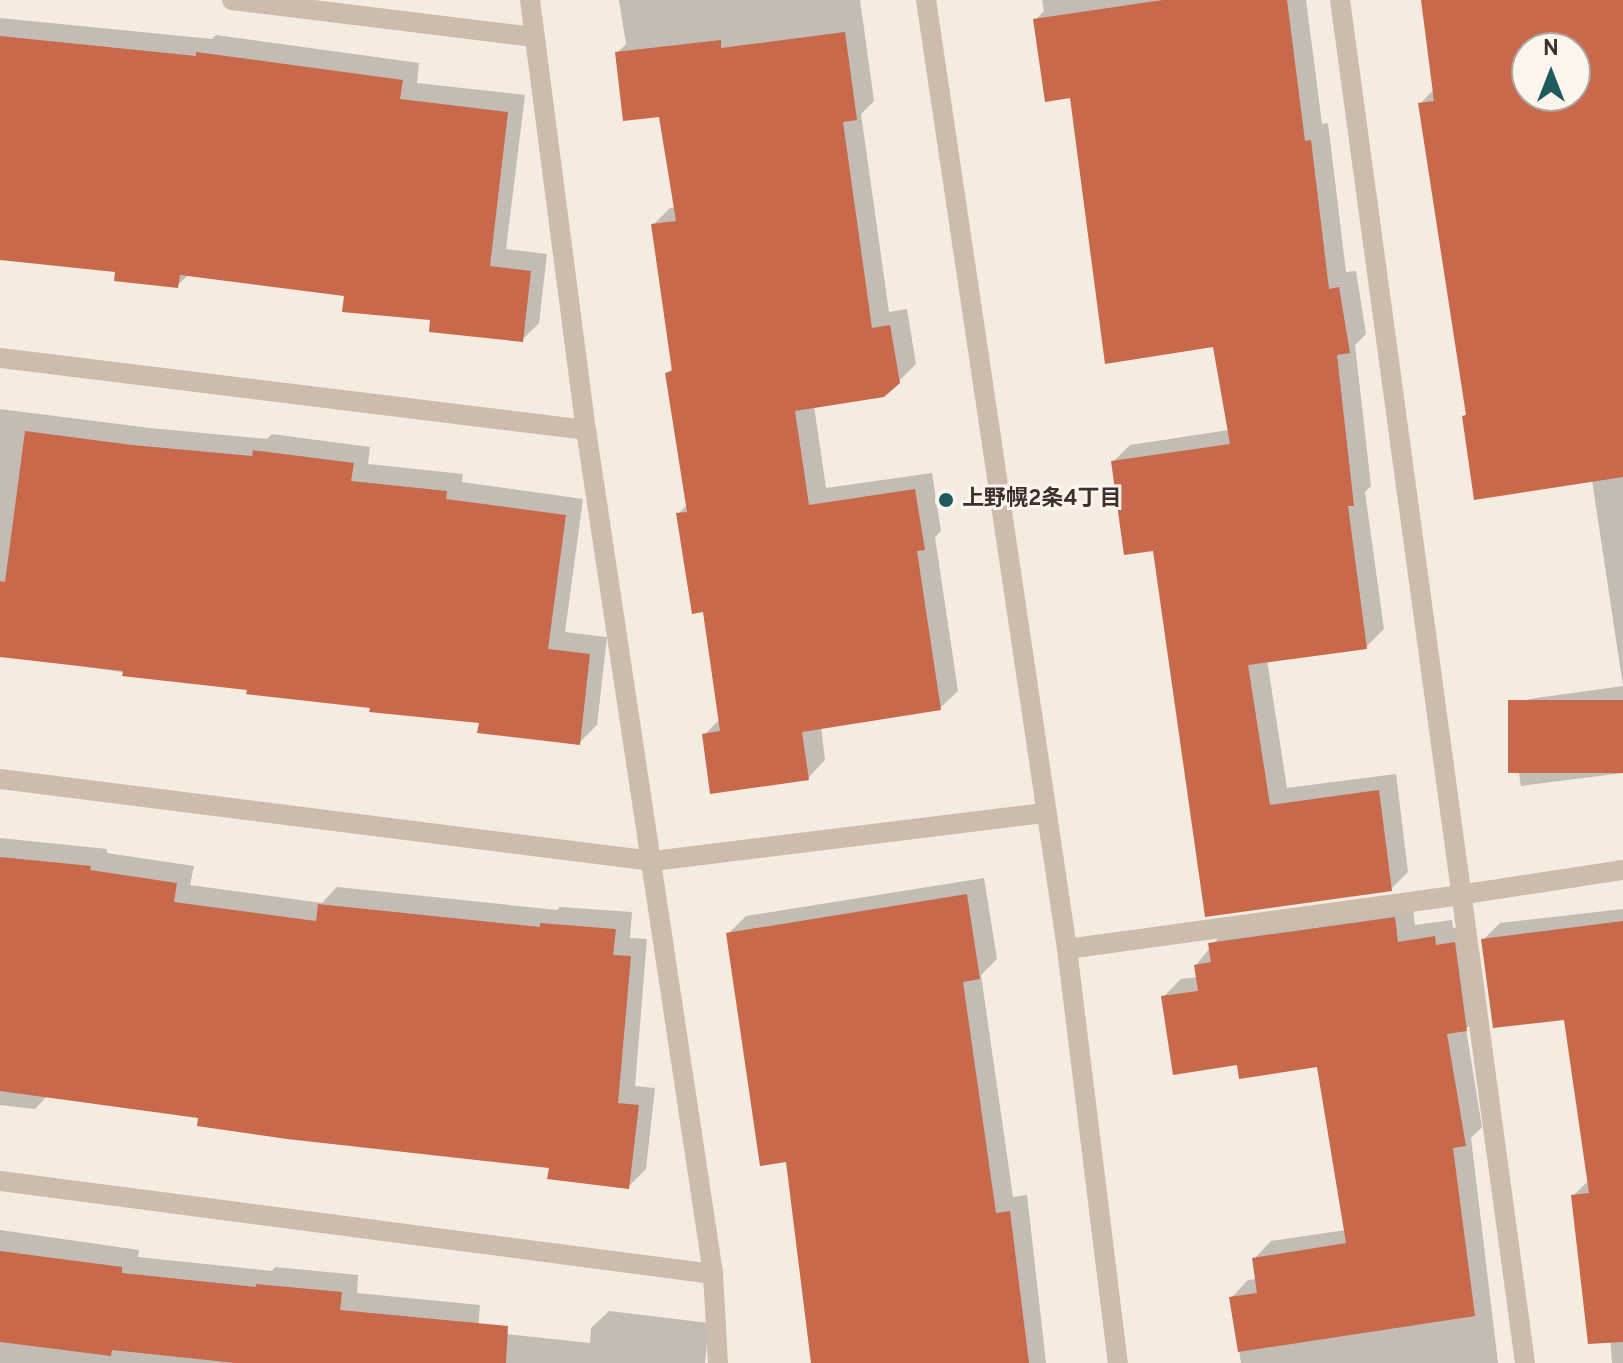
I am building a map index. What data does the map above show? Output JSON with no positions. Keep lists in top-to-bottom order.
{
  "places": ["上野幌2条4丁目"],
  "north": "top"
}
